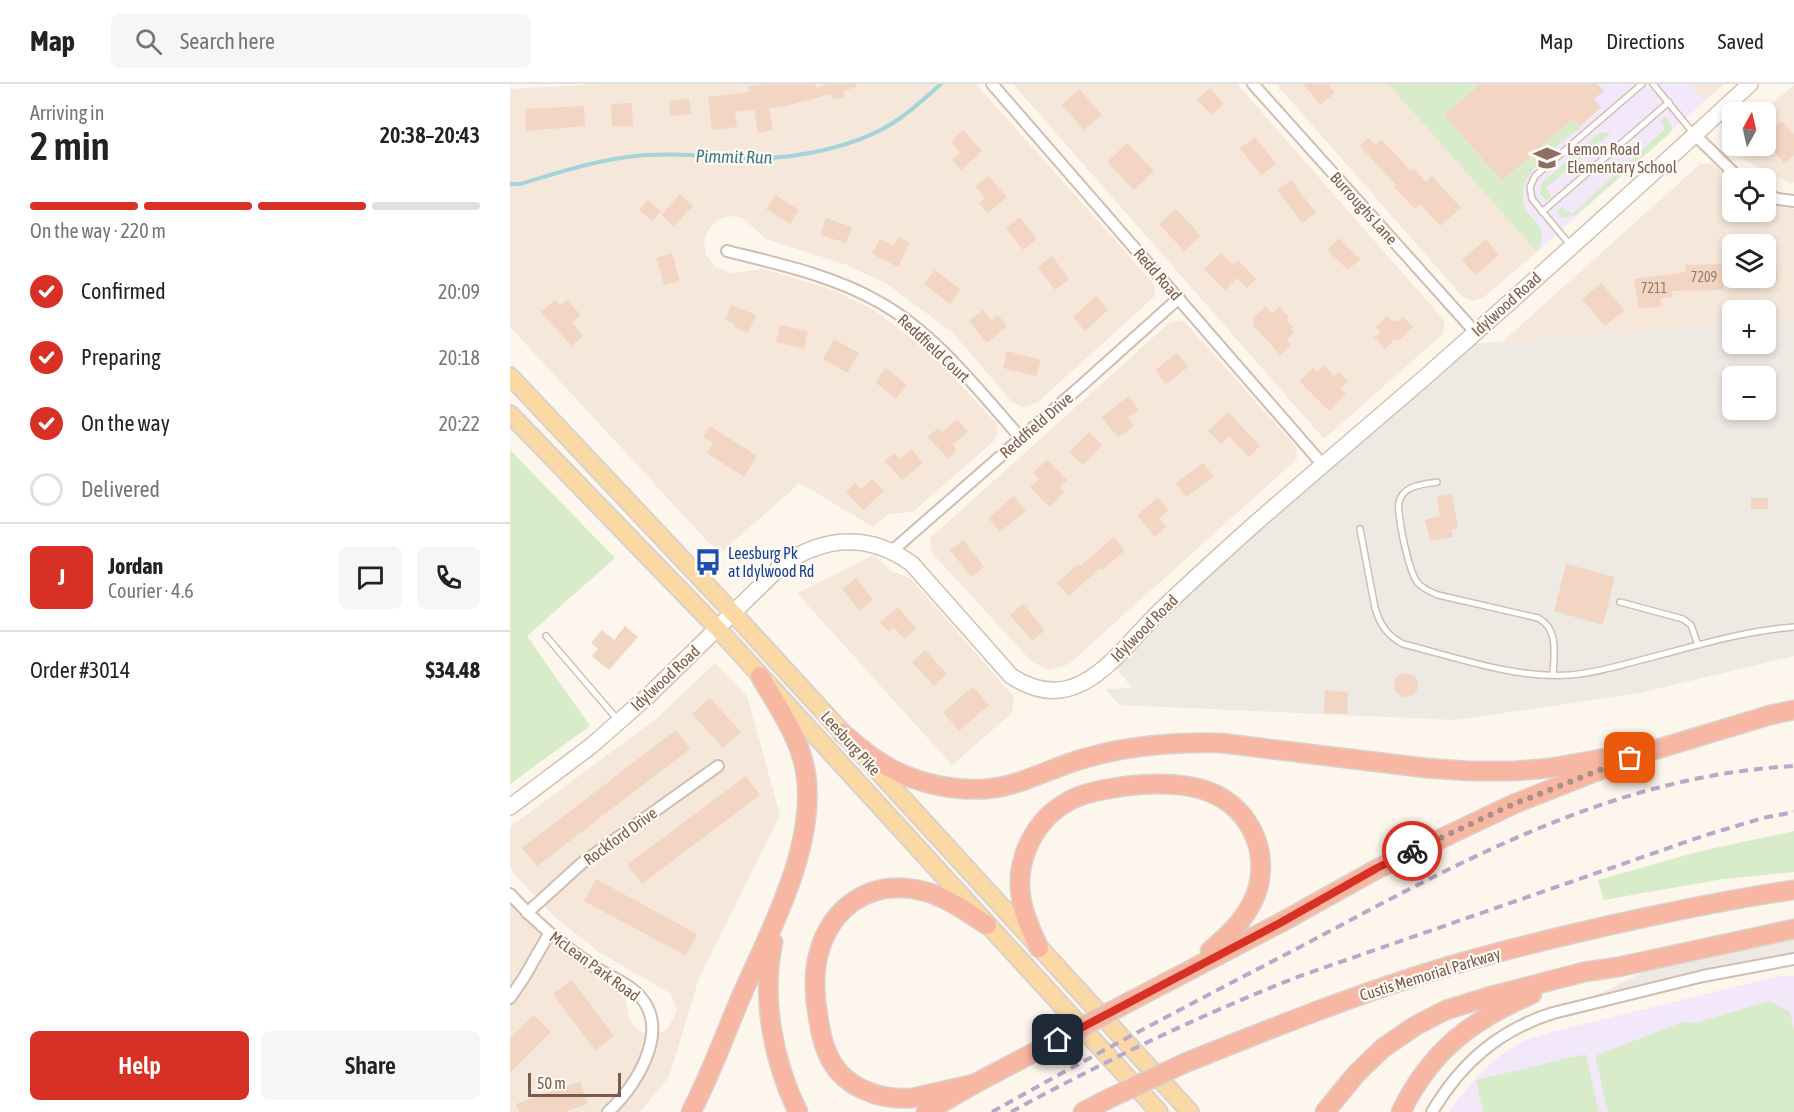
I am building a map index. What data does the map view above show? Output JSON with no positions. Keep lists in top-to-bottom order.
{
  "streets": {
    "highway": ["Custis Memorial Parkway"],
    "main road": ["Idylwood Road", "Leesburg Pike"],
    "street": [
      "Burroughs Lane",
      "Redd Road",
      "Reddfield Court",
      "Reddfield Drive",
      "Rockford Drive",
      "McLean Park Road"
    ]
  },
  "crossings": [
    ["Burroughs Lane", "Idylwood Road"],
    ["Redd Road", "Idylwood Road"],
    ["Redd Road", "Reddfield Drive"],
    ["Idylwood Road", "Reddfield Drive"],
    ["Idylwood Road", "Leesburg Pike"],
    ["Reddfield Court", "Reddfield Drive"],
    ["Rockford Drive", "McLean Park Road"]
  ],
  "water": ["Pimmit Run"],
  "places": {
    "school or university": ["Lemon Road Elementary School"],
    "bus stop": ["Leesburg Pk at Idylwood Rd"]
  },
  "house_numbers": ["7209", "7211"],
  "scale_bar": "50 m",
  "north": "top",
  "page": {
    "header": "Map",
    "search": "Search here",
    "nav": ["Map", "Directions", "Saved"],
    "heading": ["2 min", "Arriving in", "20:38–20:43"],
    "panel": [
      "Jordan",
      "Courier · 4.6",
      "Order #3014",
      "$34.48"
    ],
    "map_buttons": ["+", "−"],
    "bar": "On the way · 220 m",
    "list": [
      ["Confirmed", "20:09"],
      ["Preparing", "20:18"],
      ["On the way", "20:22"],
      "Delivered"
    ],
    "round": "J",
    "buttons": ["Help", "Share"],
    "scale": "50 m"
  }
}
